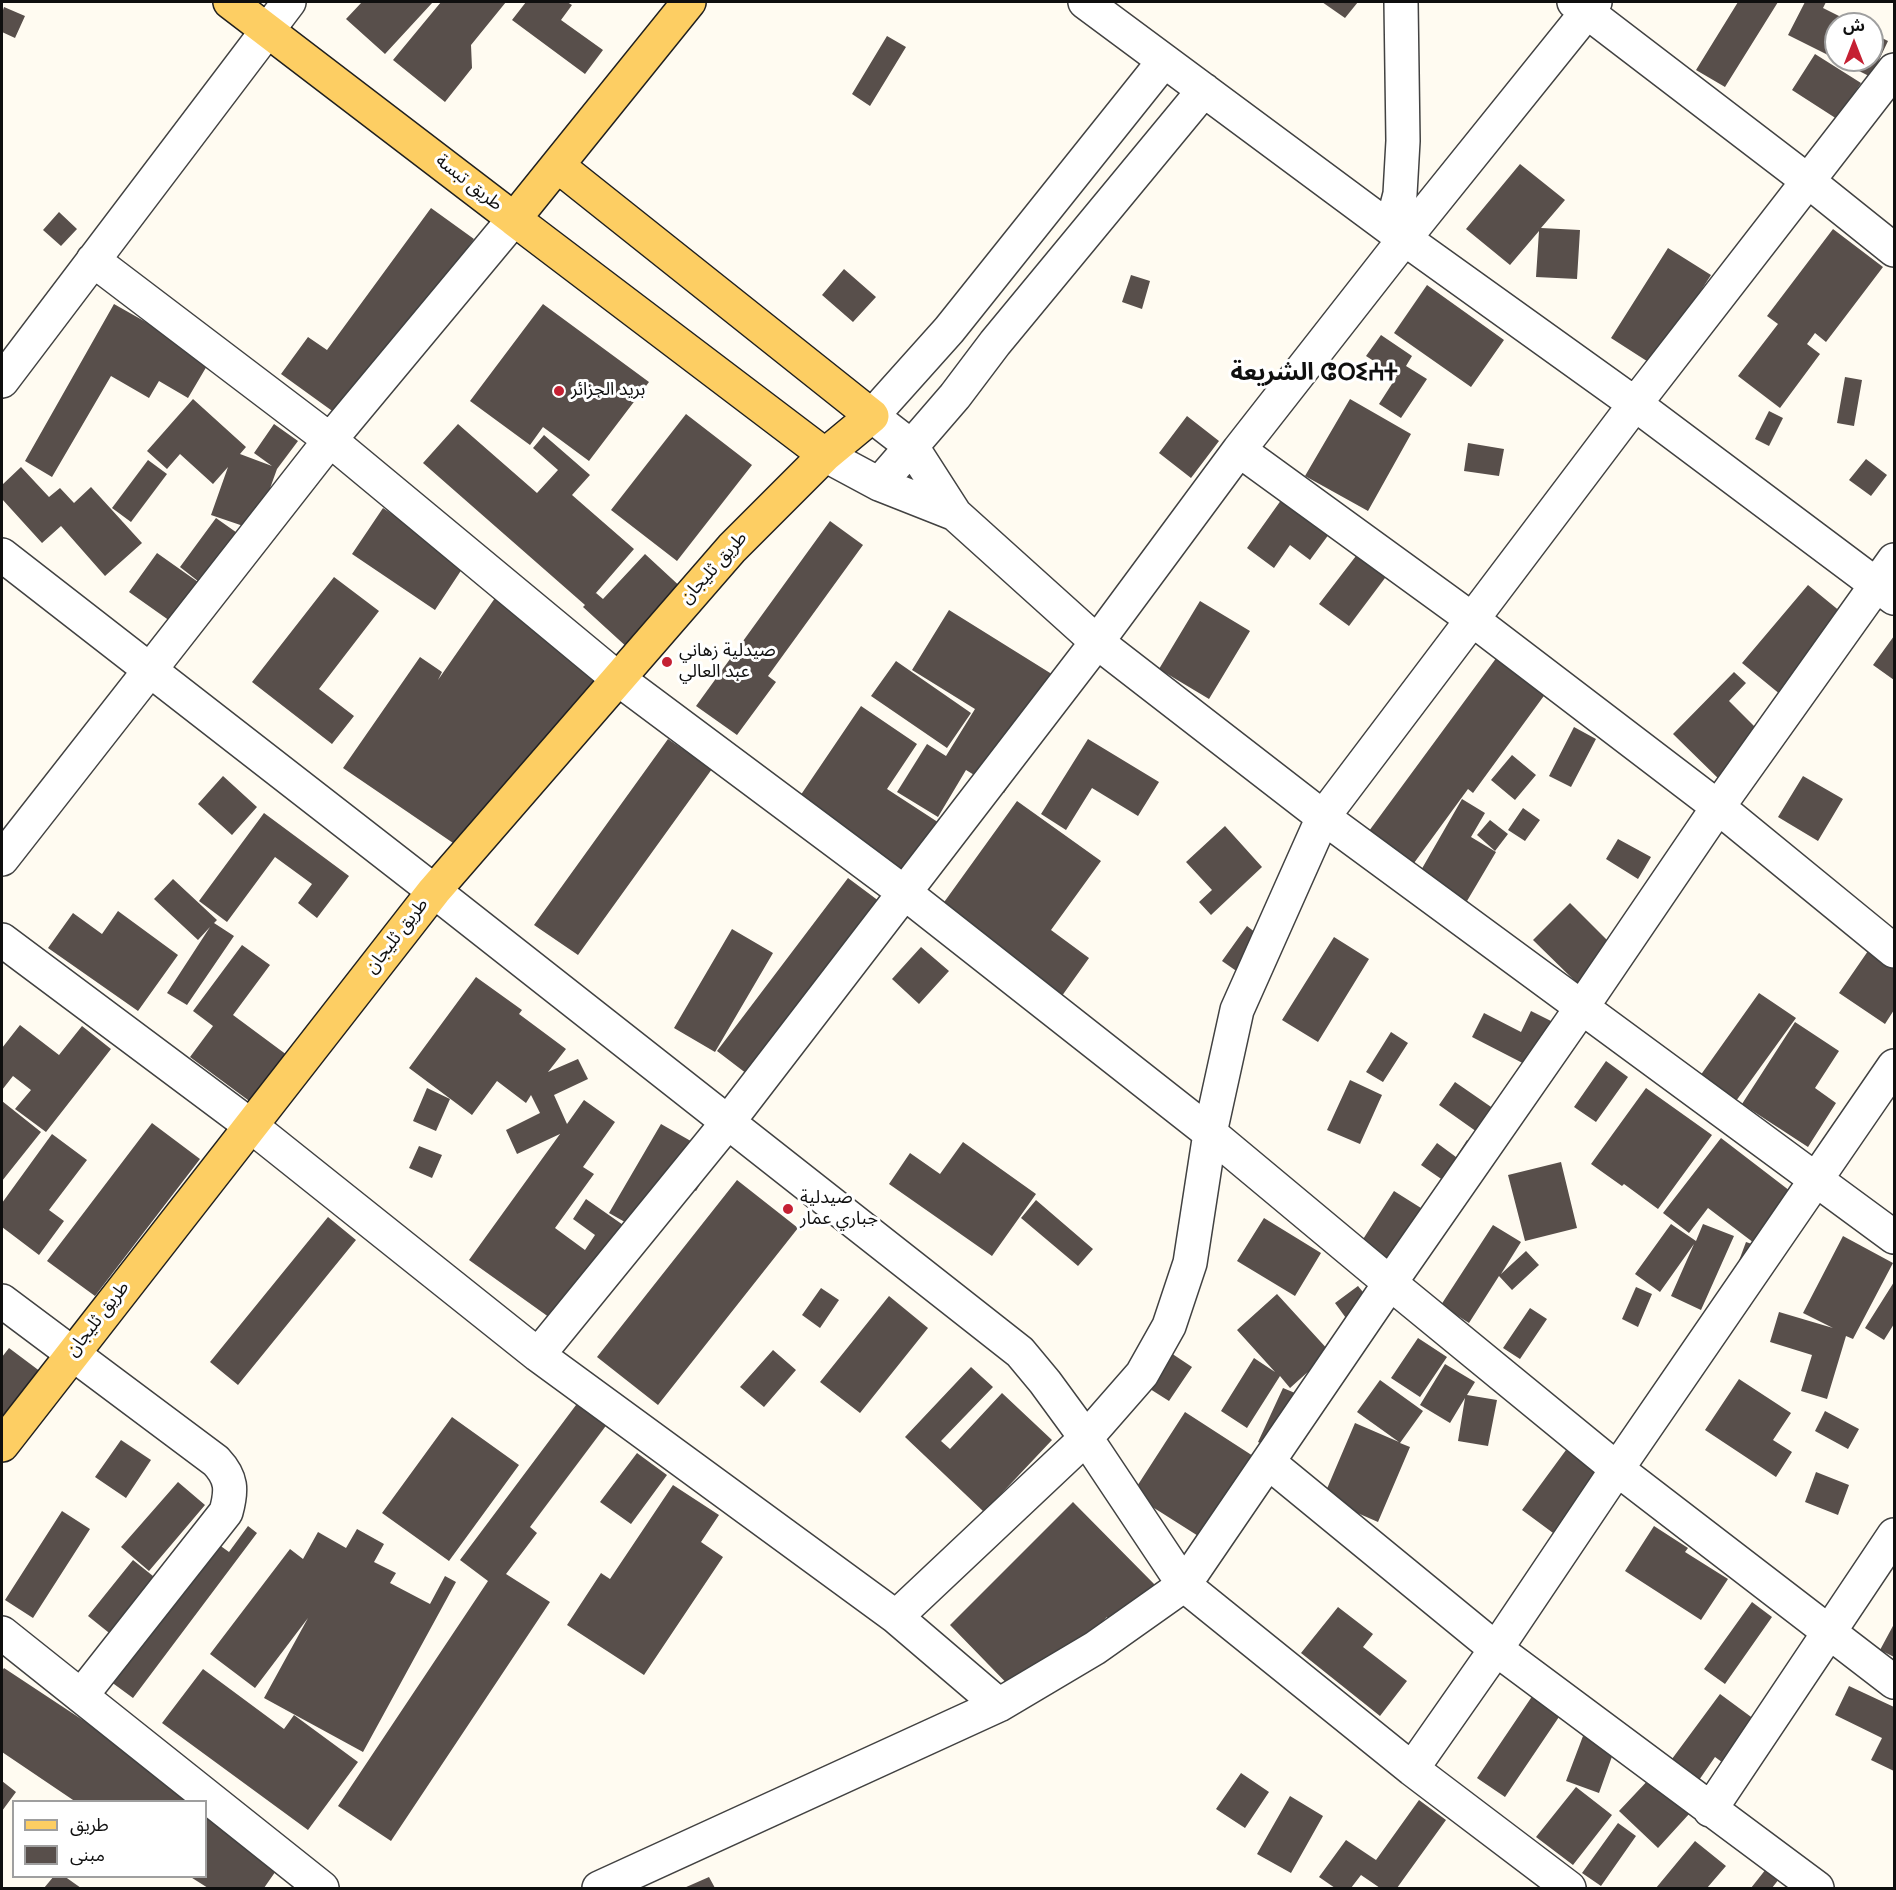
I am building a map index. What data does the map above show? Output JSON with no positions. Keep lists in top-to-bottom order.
{
  "streets": {
    "main road": ["طريق تبسة", "طريق ثليجان"]
  },
  "districts": ["الشريعة ⵛⵔⵉⵄⵜ"],
  "places": ["بريد الجزائر", "صيدلية زهاني عبد العالي", "صيدلية جباري عمار"],
  "legend": ["طريق", "مبنى"],
  "north": "top"
}
